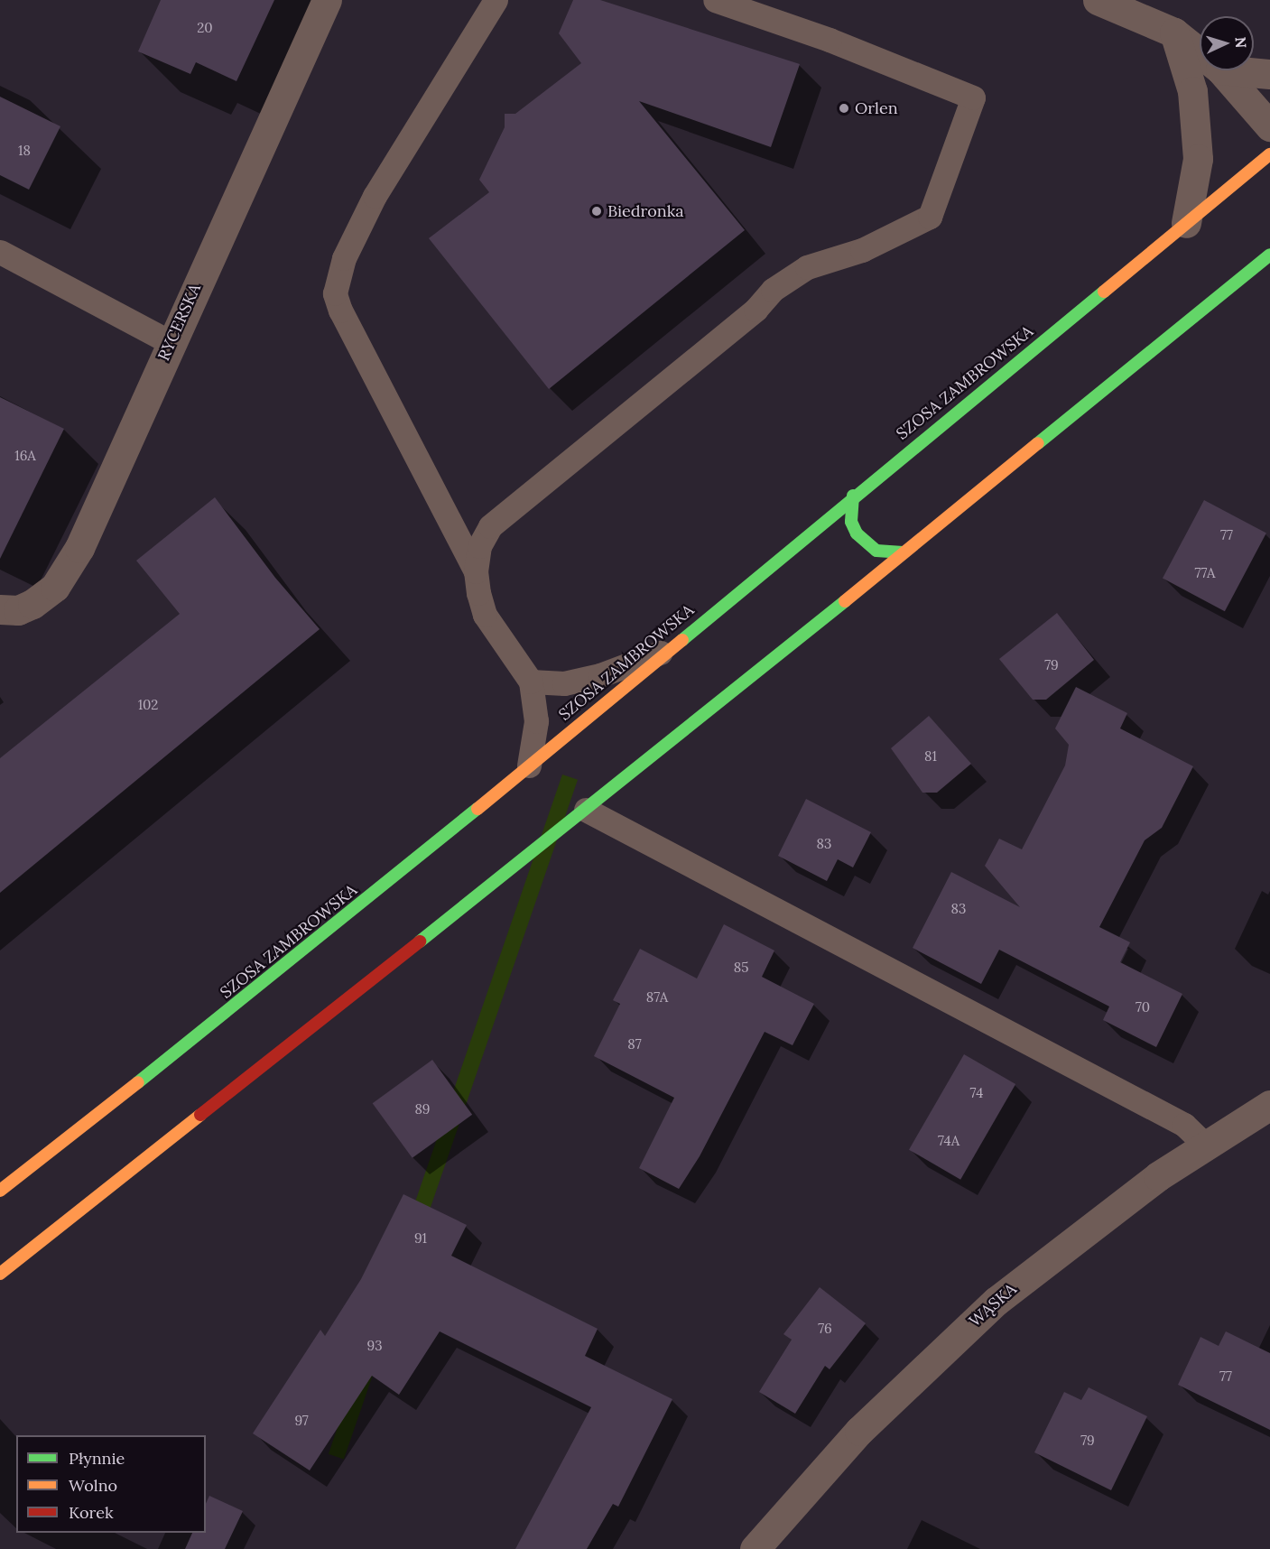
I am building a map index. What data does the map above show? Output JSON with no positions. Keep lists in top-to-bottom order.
{
  "streets": {
    "main road": ["SZOSA ZAMBROWSKA"],
    "street": ["RYCERSKA", "WĄSKA"]
  },
  "places": ["Orlen", "Biedronka"],
  "house_numbers": [
    "20",
    "18",
    "16A",
    "77",
    "77A",
    "79",
    "102",
    "81",
    "83",
    "83",
    "85",
    "87A",
    "70",
    "87",
    "74",
    "89",
    "74A",
    "91",
    "76",
    "93",
    "77",
    "97",
    "79"
  ],
  "legend": ["Płynnie", "Wolno", "Korek"],
  "north": "right"
}
